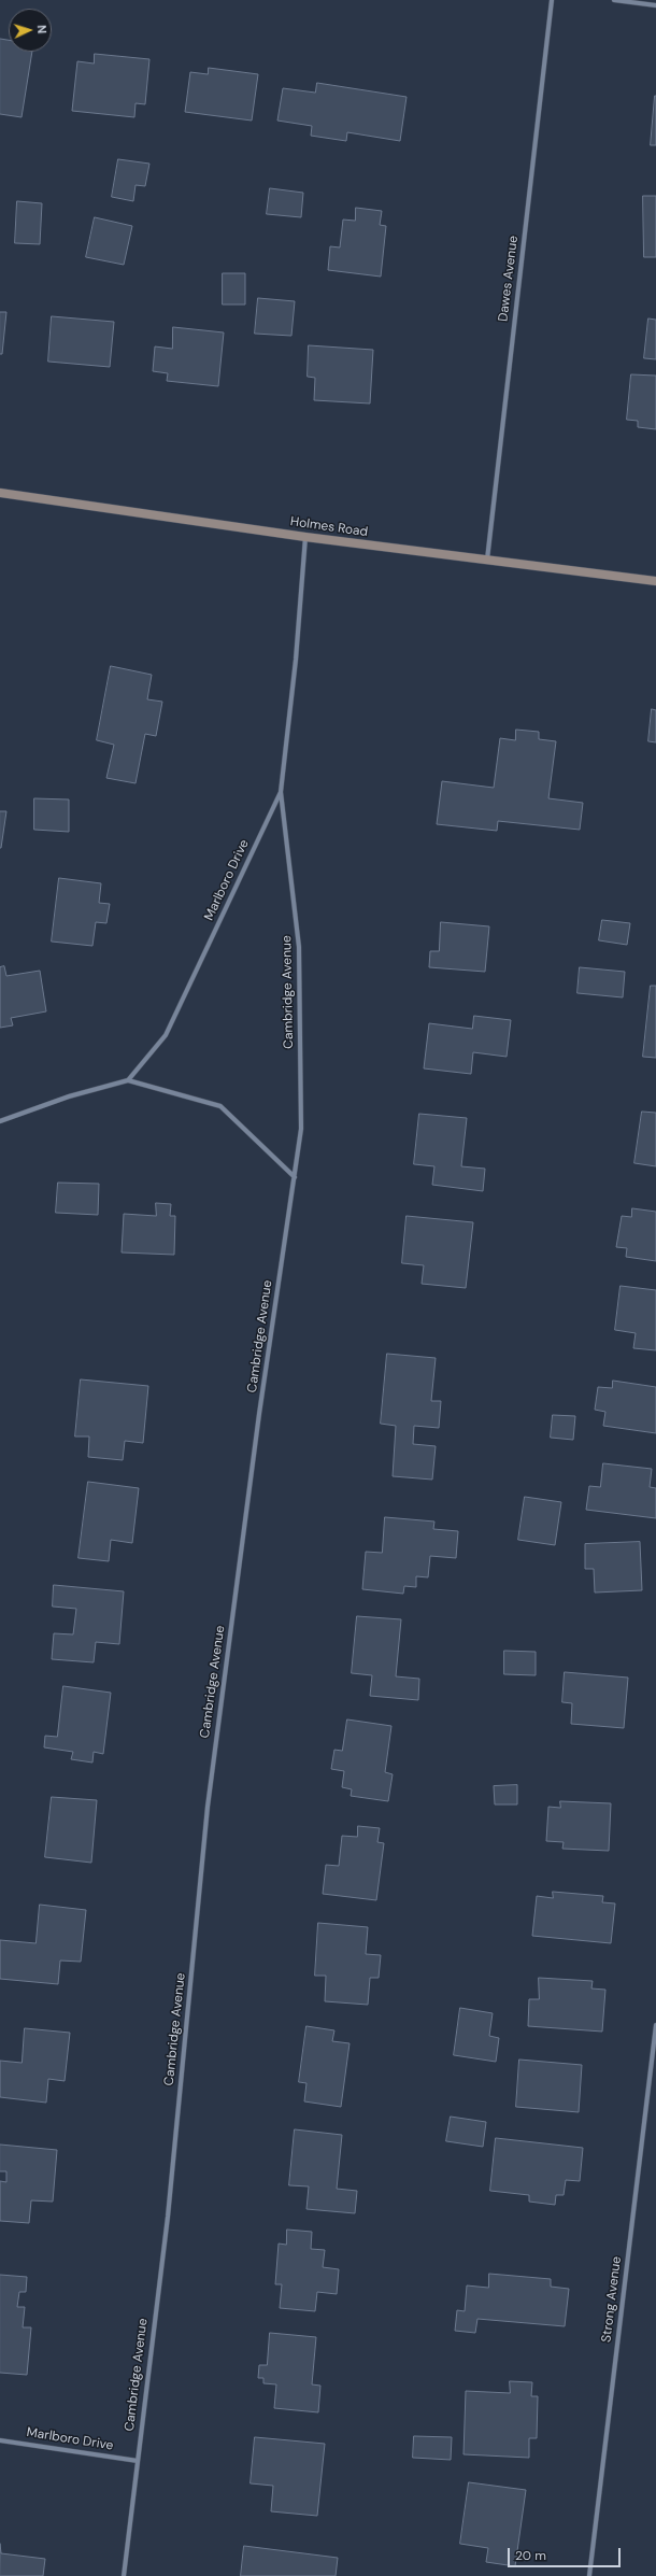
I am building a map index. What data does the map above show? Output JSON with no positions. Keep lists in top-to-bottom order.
{
  "streets": {
    "street": [
      "Dawes Avenue",
      "Holmes Road",
      "Marlboro Drive",
      "Cambridge Avenue",
      "Strong Avenue"
    ]
  },
  "crossings": [
    ["Dawes Avenue", "Holmes Road"],
    ["Holmes Road", "Marlboro Drive"],
    ["Marlboro Drive", "Cambridge Avenue"]
  ],
  "scale_bar": "20 m",
  "north": "right"
}
